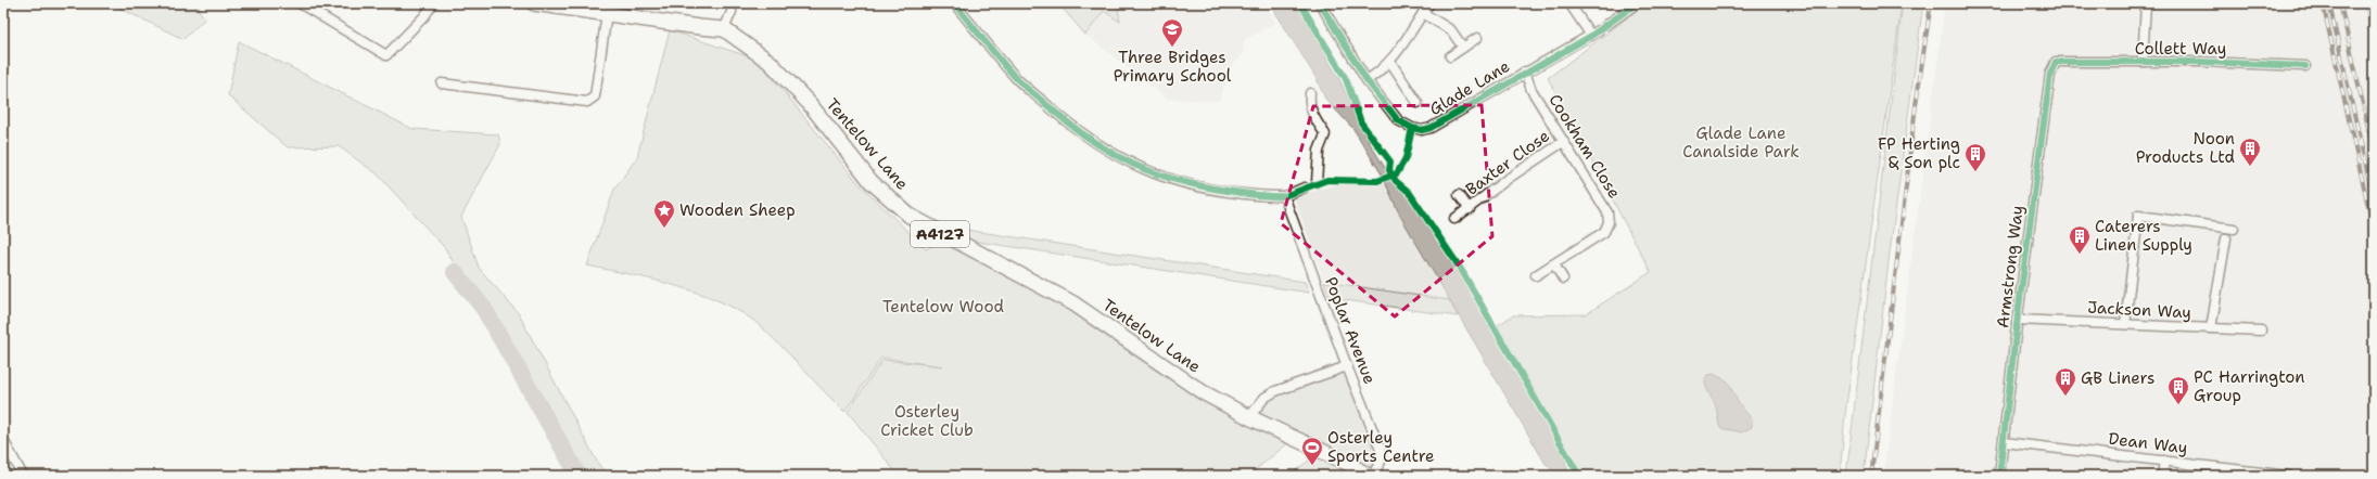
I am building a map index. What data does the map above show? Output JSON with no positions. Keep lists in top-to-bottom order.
{
  "streets": {
    "main road": ["Tentelow Lane", "A4127"],
    "street": [
      "Collett Way",
      "Glade Lane",
      "Cookham Close",
      "Baxter Close",
      "Armstrong Way",
      "Jackson Way",
      "Poplar Avenue",
      "Dean Way"
    ]
  },
  "crossings": [
    ["Collett Way", "Armstrong Way"],
    ["Glade Lane", "Cookham Close"],
    ["Cookham Close", "Baxter Close"],
    ["Armstrong Way", "Jackson Way"],
    ["Armstrong Way", "Dean Way"]
  ],
  "parks": ["Glade Lane Canalside Park", "Tentelow Wood", "Osterley Cricket Club"],
  "places": {
    "school or university": ["Three Bridges Primary School"],
    "building": [
      "Noon Products Ltd",
      "FP Herting & Son plc",
      "Caterers Linen Supply",
      "GB Liners",
      "PC Harrington Group"
    ],
    "place": ["Wooden Sheep"],
    "sports": ["Osterley Sports Centre"]
  }
}
